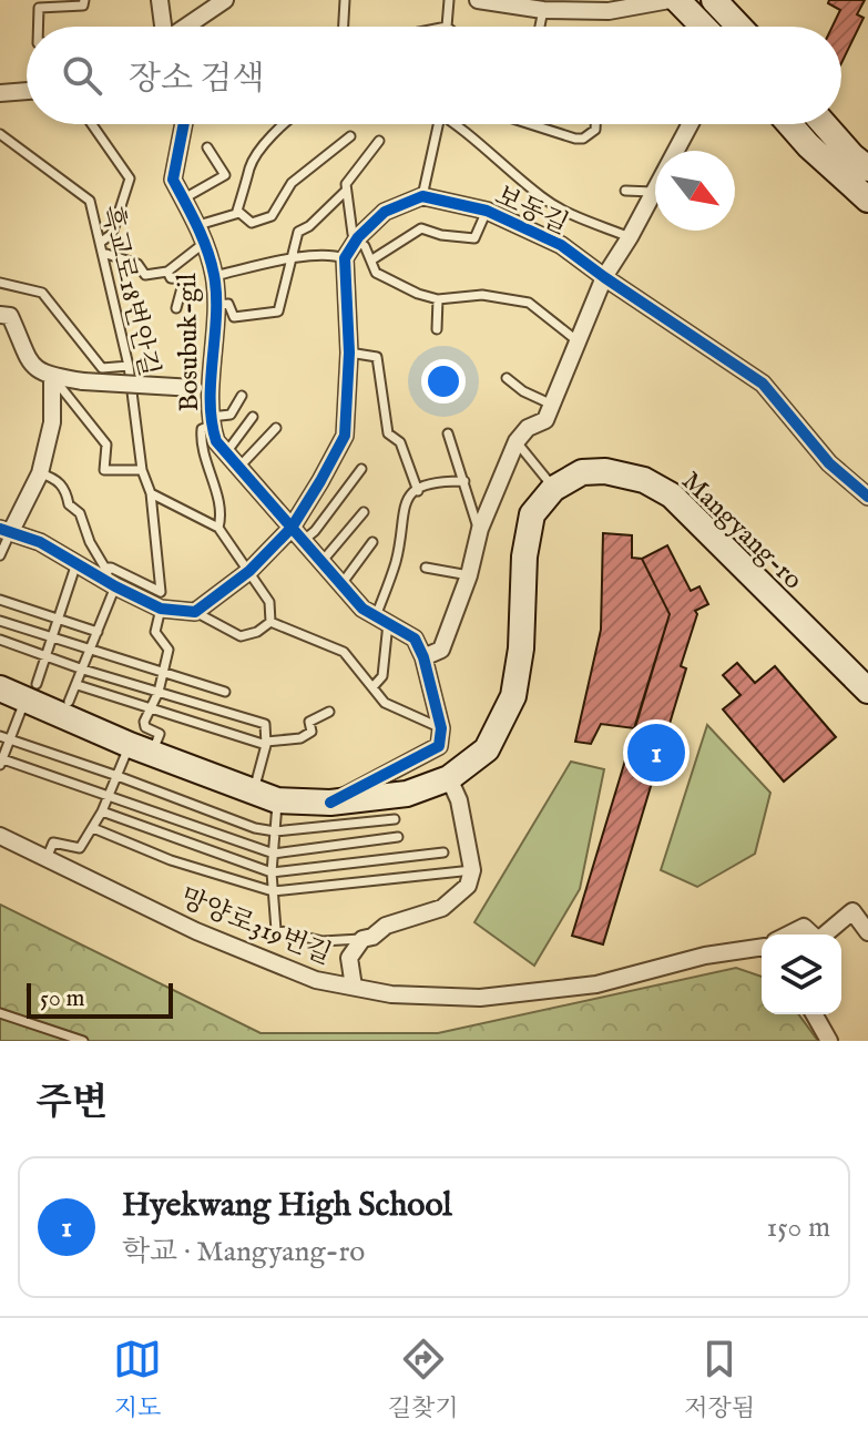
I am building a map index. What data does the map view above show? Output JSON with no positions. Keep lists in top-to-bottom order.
{
  "streets": {
    "main road": ["Mangyang-ro"],
    "street": ["보동길", "Bosubuk-gil", "망양로319번길"],
    "lane": ["흑교로18번안길"]
  },
  "scale_bar": "50 m",
  "north": "bottom right",
  "page": {
    "search": "장소 검색",
    "pins": "1",
    "scale": "50 m",
    "heading": "주변",
    "list": [
      {
        "mark": "1",
        "name": "Hyekwang High School",
        "note": "학교 · Mangyang-ro",
        "value": "150 m"
      }
    ],
    "nav": ["지도", "길찾기", "저장됨"]
  }
}
